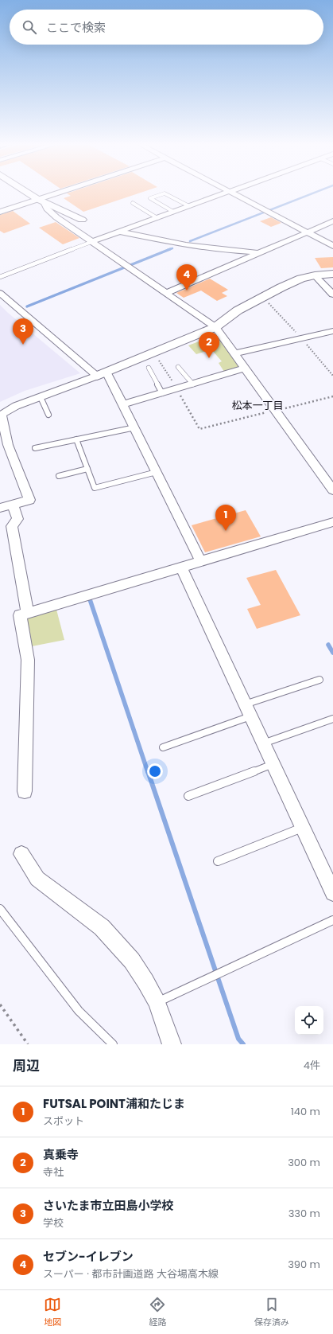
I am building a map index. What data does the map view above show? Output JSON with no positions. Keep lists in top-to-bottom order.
{
  "districts": ["松本一丁目"],
  "page": {
    "search": "ここで検索",
    "pins": [
      "4",
      "3",
      "2",
      "1"
    ],
    "heading": ["周辺", "4件"],
    "list": [
      {
        "mark": "1",
        "name": "FUTSAL POINT浦和たじま",
        "note": "スポット",
        "value": "140 m"
      },
      {
        "mark": "2",
        "name": "真乗寺",
        "note": "寺社",
        "value": "300 m"
      },
      {
        "mark": "3",
        "name": "さいたま市立田島小学校",
        "note": "学校",
        "value": "330 m"
      },
      {
        "mark": "4",
        "name": "セブン-イレブン",
        "note": "スーパー · 都市計画道路 大谷場高木線",
        "value": "390 m"
      }
    ],
    "nav": ["地図", "経路", "保存済み"]
  }
}
